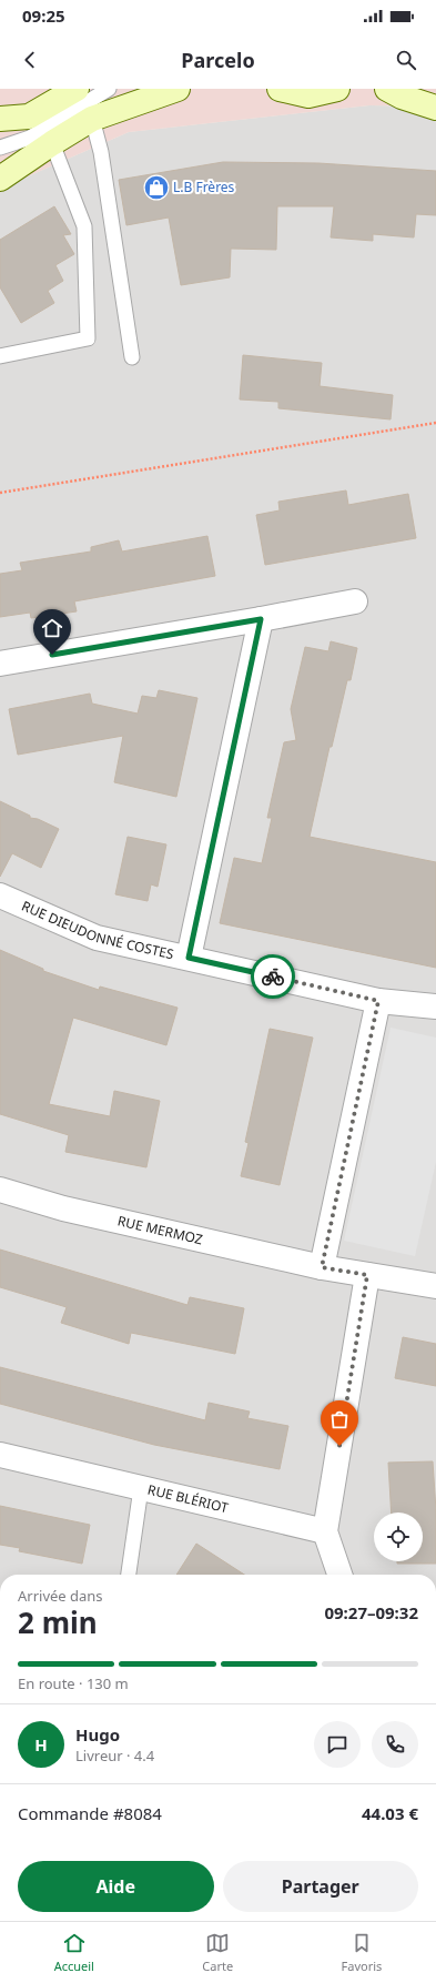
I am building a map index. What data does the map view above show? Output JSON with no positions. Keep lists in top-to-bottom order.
{
  "streets": {
    "street": ["RUE DIEUDONNÉ COSTES", "RUE MERMOZ", "RUE BLÉRIOT"]
  },
  "places": {
    "shop": ["L.B Frères"]
  },
  "page": {
    "status": "09:25",
    "header": "Parcelo",
    "heading": ["2 min", "Arrivée dans", "09:27–09:32"],
    "panel": [
      "Hugo",
      "Livreur · 4.4",
      "Commande #8084",
      "44.03 €"
    ],
    "bar": "En route · 130 m",
    "round": "H",
    "buttons": ["Aide", "Partager"],
    "tabs": ["Accueil", "Carte", "Favoris"]
  }
}
